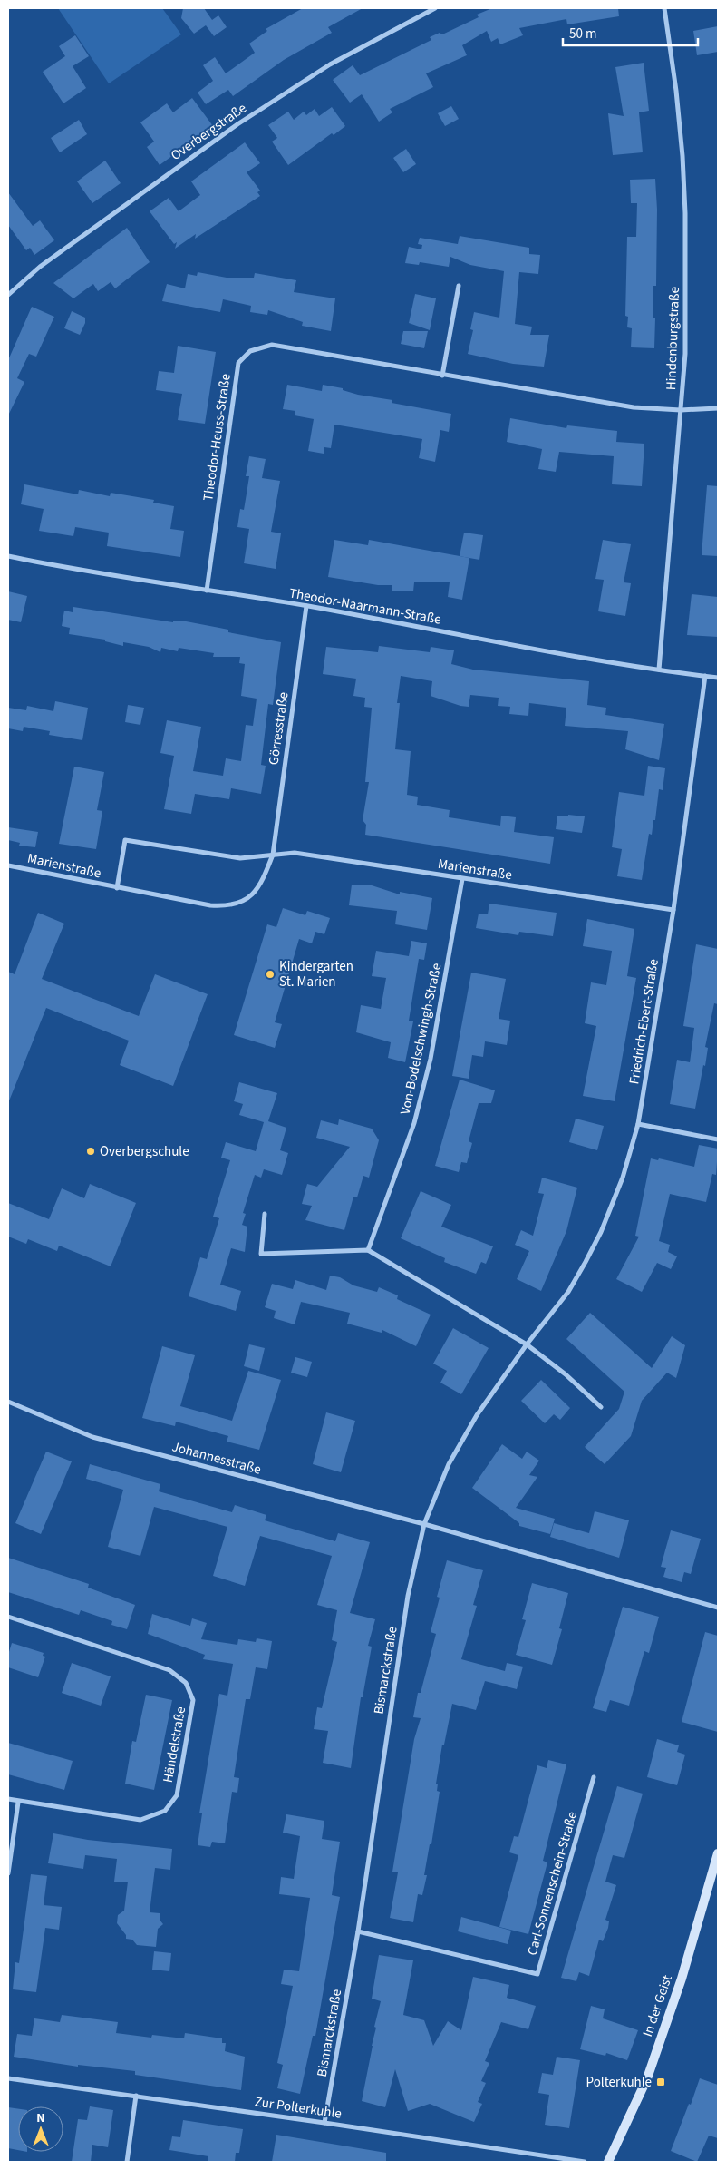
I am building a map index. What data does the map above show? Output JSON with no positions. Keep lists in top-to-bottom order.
{
  "streets": {
    "main road": ["In der Geist"],
    "street": [
      "Overbergstraße",
      "Hindenburgstraße",
      "Theodor-Heuss-Straße",
      "Theodor-Naarmann-Straße",
      "Görresstraße",
      "Marienstraße",
      "Friedrich-Ebert-Straße",
      "Von-Bodelschwingh-Straße",
      "Johannesstraße",
      "Bismarckstraße",
      "Händelstraße",
      "Carl-Sonnenschein-Straße",
      "Zur Polterkuhle"
    ]
  },
  "crossings": [
    ["Hindenburgstraße", "Theodor-Heuss-Straße"],
    ["Hindenburgstraße", "Theodor-Naarmann-Straße"],
    ["Theodor-Heuss-Straße", "Theodor-Naarmann-Straße"],
    ["Theodor-Naarmann-Straße", "Görresstraße"],
    ["Theodor-Naarmann-Straße", "Friedrich-Ebert-Straße"],
    ["Görresstraße", "Marienstraße"],
    ["Marienstraße", "Friedrich-Ebert-Straße"],
    ["Marienstraße", "Von-Bodelschwingh-Straße"],
    ["Friedrich-Ebert-Straße", "Johannesstraße"],
    ["Friedrich-Ebert-Straße", "Bismarckstraße"],
    ["Johannesstraße", "Bismarckstraße"],
    ["Bismarckstraße", "Carl-Sonnenschein-Straße"],
    ["Bismarckstraße", "Zur Polterkuhle"]
  ],
  "places": {
    "other": ["Kindergarten St. Marien", "Overbergschule"],
    "transit": ["Polterkuhle"]
  },
  "scale_bar": "50 m",
  "north": "top"
}
